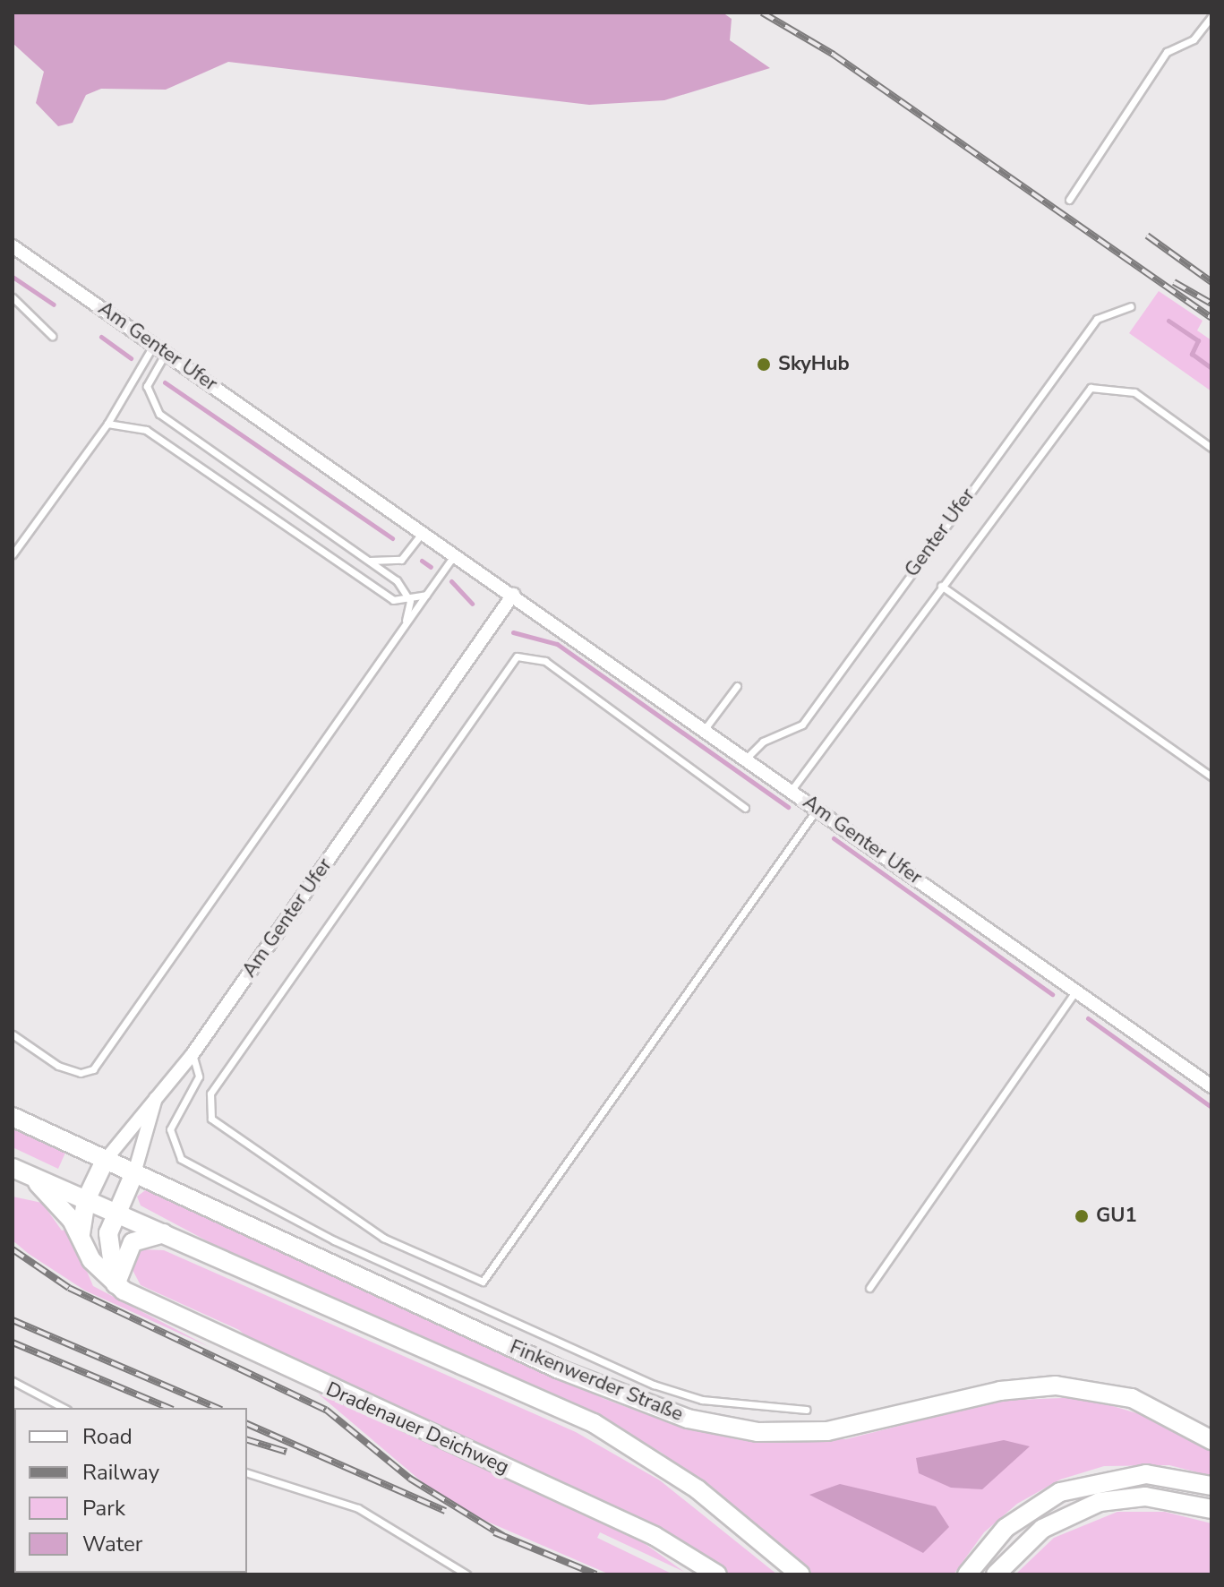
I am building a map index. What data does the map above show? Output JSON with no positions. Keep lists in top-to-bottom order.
{
  "streets": {
    "main road": ["Finkenwerder Straße", "Dradenauer Deichweg"],
    "street": ["Am Genter Ufer"],
    "lane": ["Genter Ufer"]
  },
  "crossings": [
    ["Am Genter Ufer", "Genter Ufer"],
    ["Am Genter Ufer", "Finkenwerder Straße"],
    ["Finkenwerder Straße", "Dradenauer Deichweg"]
  ],
  "places": ["SkyHub", "GU1"],
  "legend": [
    "Road",
    "Railway",
    "Park",
    "Water"
  ]
}
